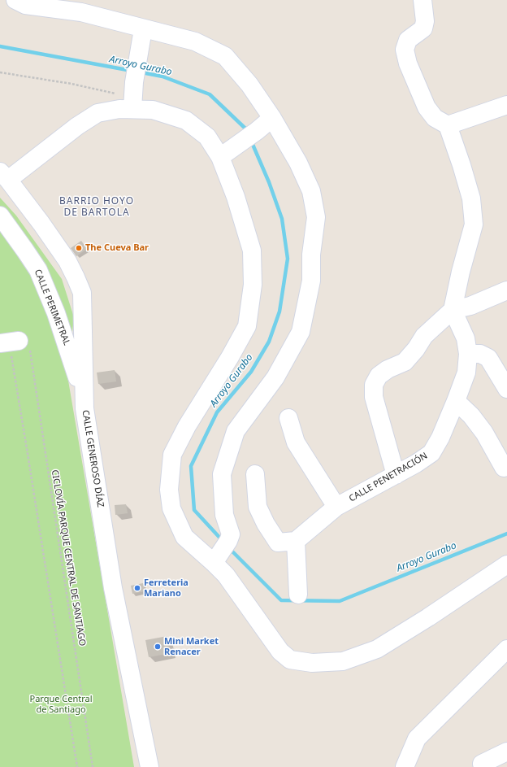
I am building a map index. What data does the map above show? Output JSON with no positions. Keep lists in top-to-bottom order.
{
  "streets": {
    "street": ["CALLE PERIMETRAL", "CALLE GENEROSO DÍAZ", "CALLE PENETRACIÓN"],
    "path": ["CICLOVÍA PARQUE CENTRAL DE SANTIAGO"]
  },
  "crossings": [
    ["CALLE PERIMETRAL", "CALLE GENEROSO DÍAZ"]
  ],
  "districts": ["BARRIO HOYO DE BARTOLA"],
  "water": ["Arroyo Gurabo"],
  "parks": ["Parque Central de Santiago"],
  "places": ["The Cueva Bar", "Ferreteria Mariano", "Mini Market Renacer"]
}
